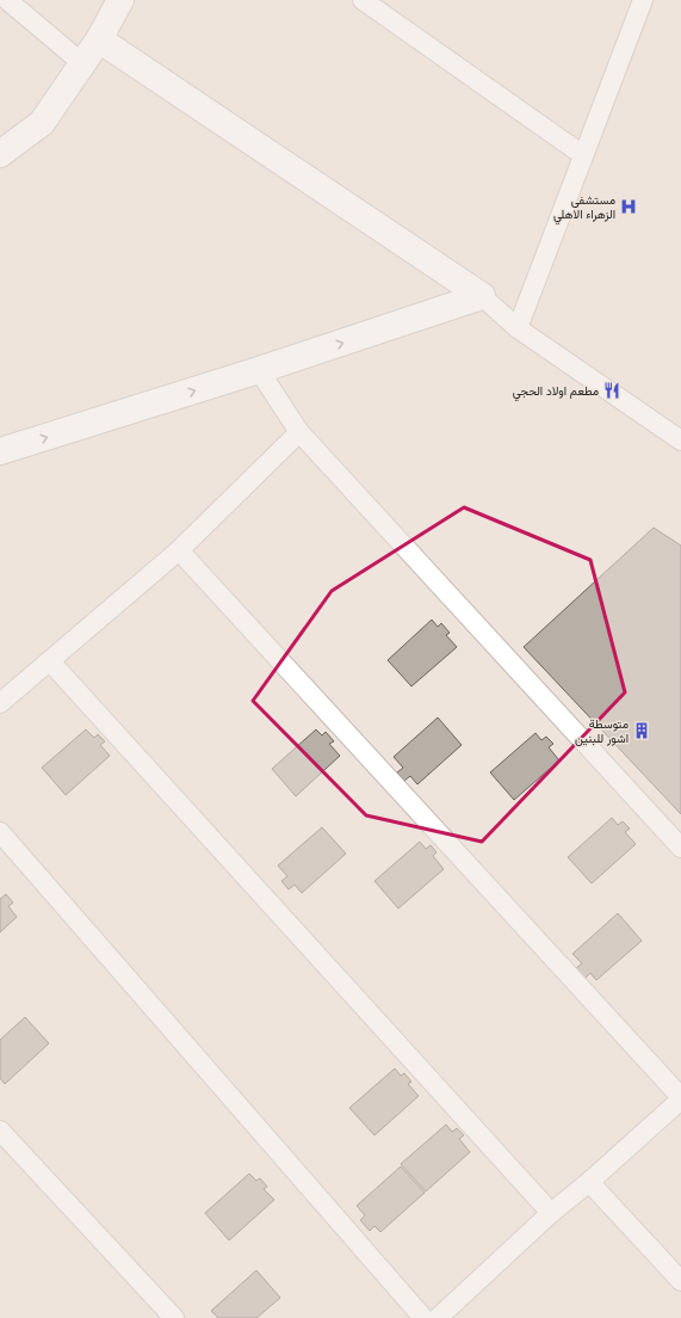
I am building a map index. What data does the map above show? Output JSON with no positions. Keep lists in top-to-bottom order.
{
  "places": {
    "hospital": ["مستشفى الزهراء الاهلي"],
    "restaurant": ["مطعم اولاد الحجي"],
    "building": ["متوسطة اشور للبنين"]
  }
}
